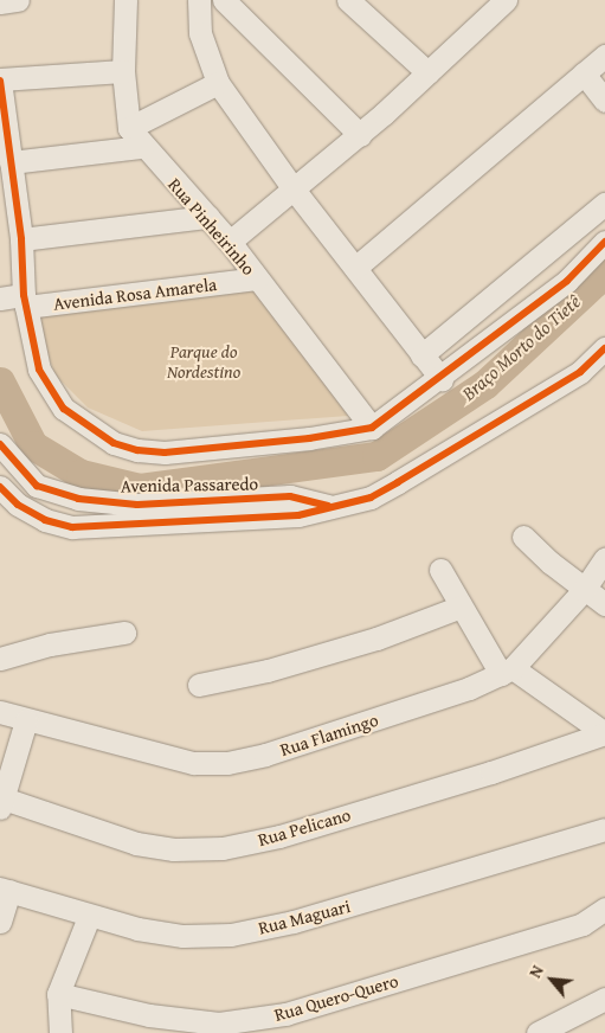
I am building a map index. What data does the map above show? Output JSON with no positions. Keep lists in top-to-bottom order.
{
  "streets": {
    "street": [
      "Rua Pinheirinho",
      "Avenida Rosa Amarela",
      "Avenida Passaredo",
      "Rua Flamingo",
      "Rua Pelicano",
      "Rua Maguari",
      "Rua Quero-Quero"
    ]
  },
  "crossings": [
    ["Rua Pinheirinho", "Avenida Rosa Amarela"]
  ],
  "water": ["Braço Morto do Tietê"],
  "parks": ["Parque do Nordestino"],
  "north": "top left"
}
